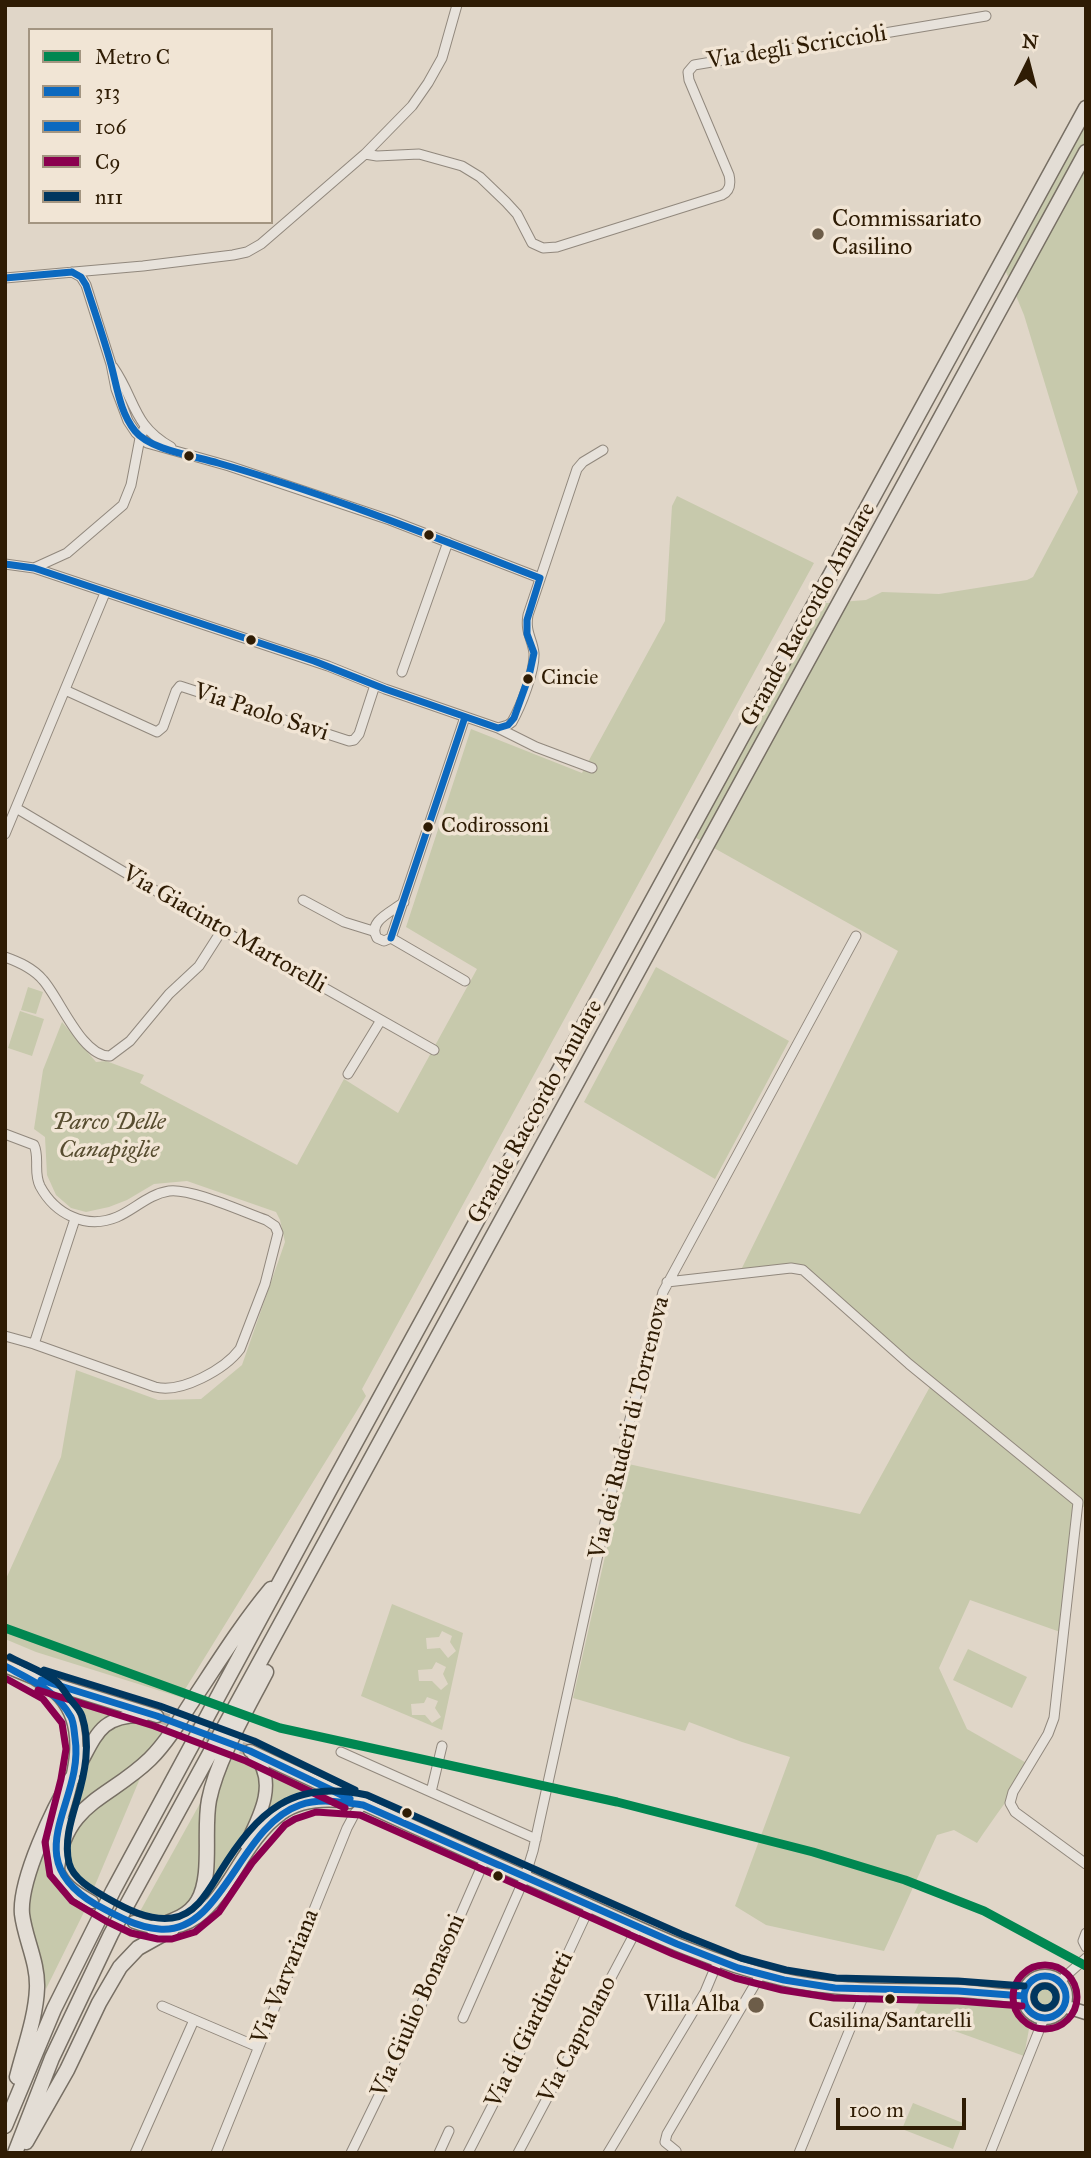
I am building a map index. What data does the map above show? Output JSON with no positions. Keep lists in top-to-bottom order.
{
  "streets": {
    "highway": ["Grande Raccordo Anulare"],
    "street": [
      "Via degli Scriccioli",
      "Via Paolo Savi",
      "Via Giacinto Martorelli",
      "Via dei Ruderi di Torrenova",
      "Via Varvariana",
      "Via Giulio Bonasoni",
      "Via di Giardinetti",
      "Via Caprolano"
    ]
  },
  "parks": ["Parco Delle Canapiglie"],
  "places": [
    "Commissariato Casilino",
    "Cincie",
    "Codirossoni",
    "Casilina/Santarelli",
    "Villa Alba"
  ],
  "lines": [
    "transit line 313",
    "metro line C",
    "transit line n11",
    "transit line 106",
    "transit line C9"
  ],
  "legend": [
    "Metro C",
    "313",
    "106",
    "C9",
    "n11"
  ],
  "scale_bar": "100 m",
  "north": "top"
}
